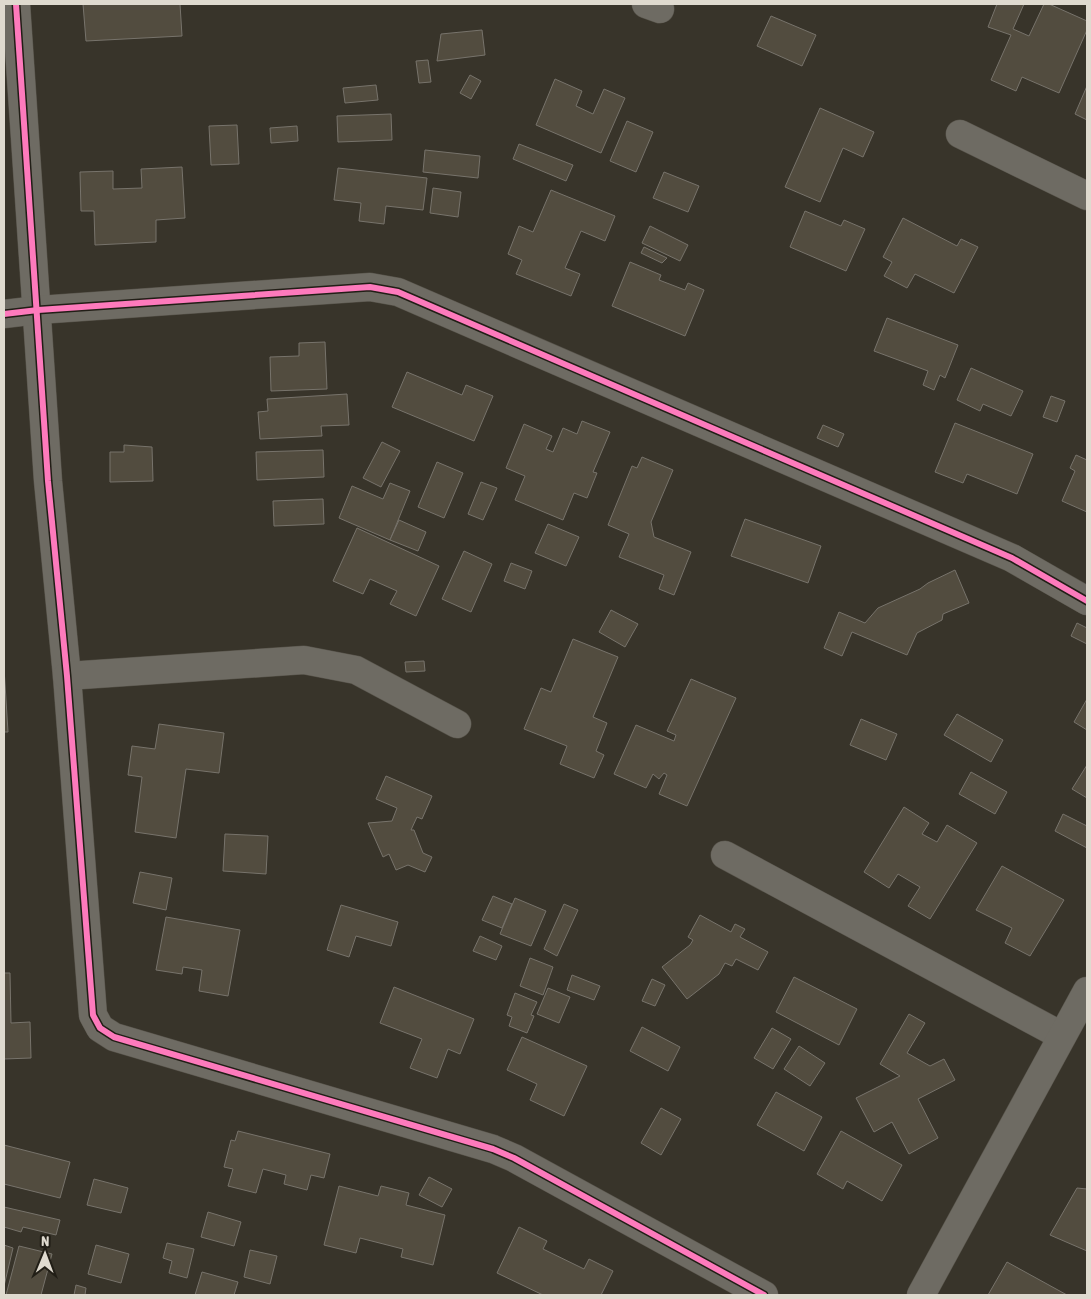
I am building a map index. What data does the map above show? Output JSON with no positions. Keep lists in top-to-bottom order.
{
  "north": "top"
}
